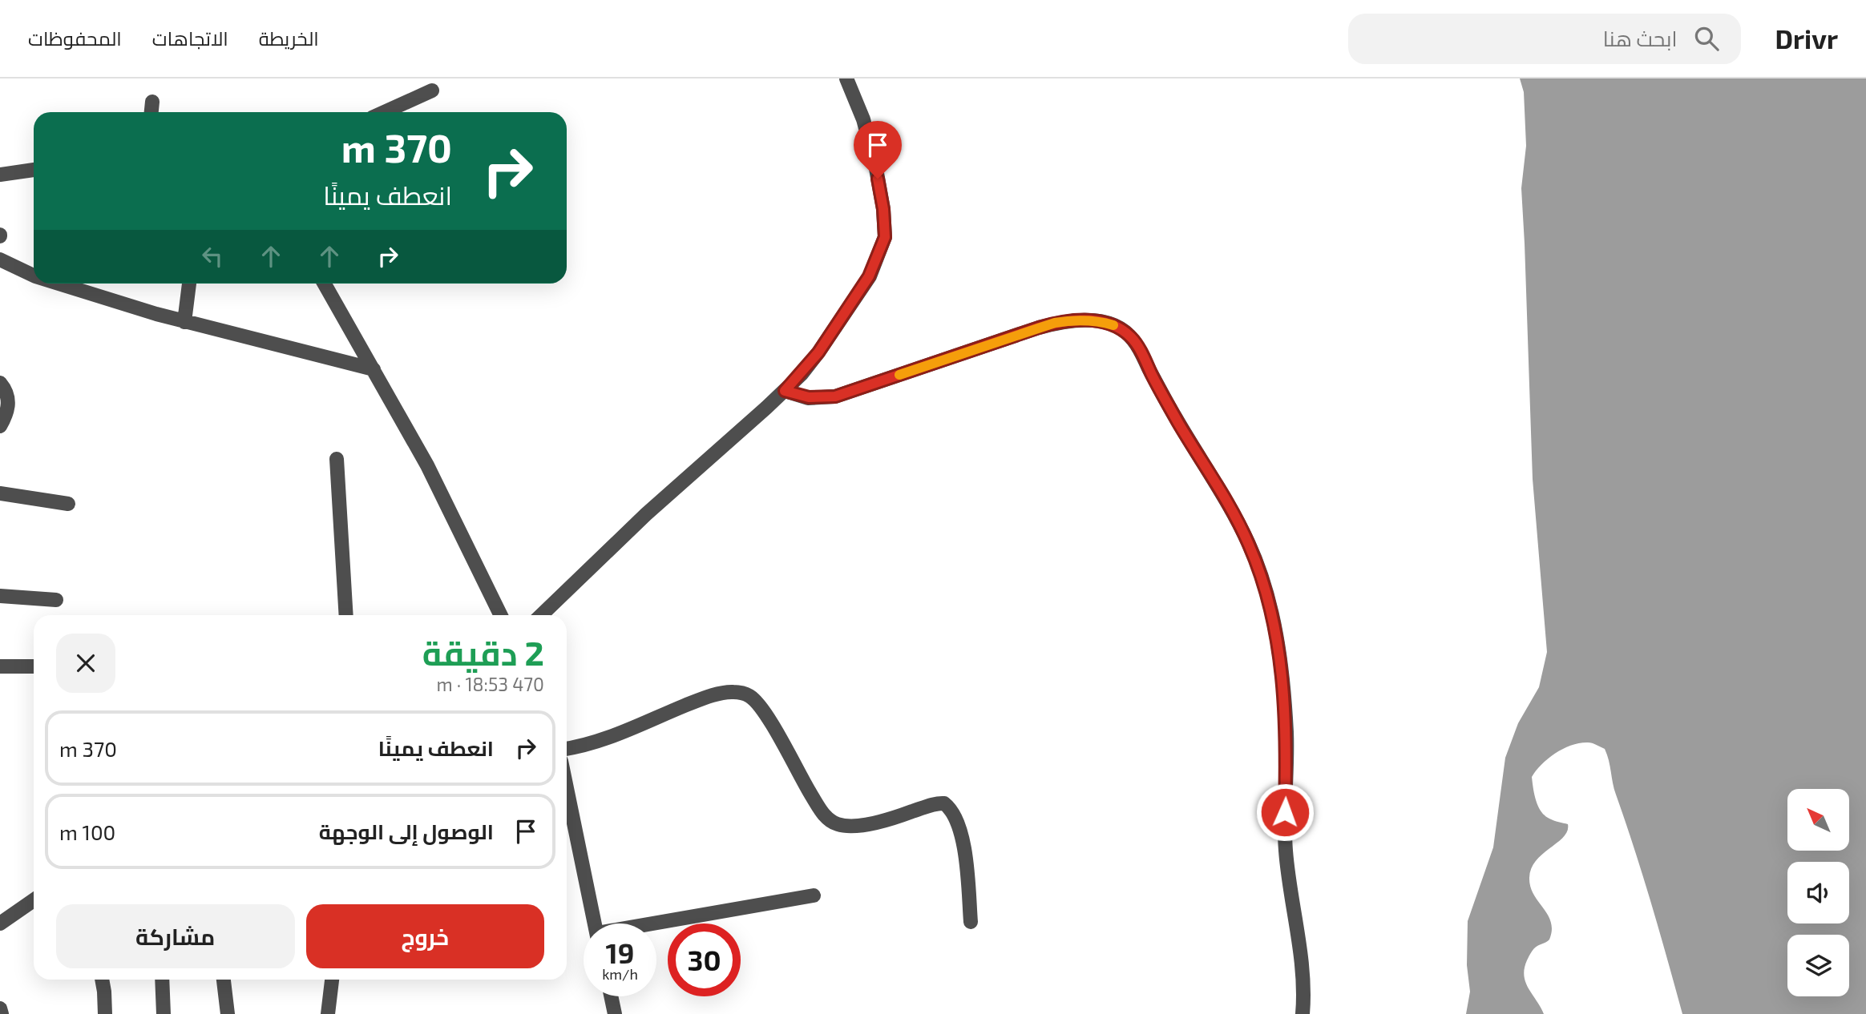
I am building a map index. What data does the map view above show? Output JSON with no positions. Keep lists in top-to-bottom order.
{
  "north": "top left",
  "page": {
    "header": "Drivr",
    "search": "ابحث هنا",
    "nav": ["الخريطة", "الاتجاهات", "المحفوظات"],
    "turn": ["370 m", "انعطف يمينًا"],
    "heading": ["2 دقيقة", "470 m · 18:53"],
    "list": [
      {
        "name": "انعطف يمينًا",
        "value": "370 m"
      },
      {
        "name": "الوصول إلى الوجهة",
        "value": "100 m"
      }
    ],
    "buttons": ["خروج", "مشاركة"],
    "speed": "19 km/h",
    "limit": "30"
  }
}
